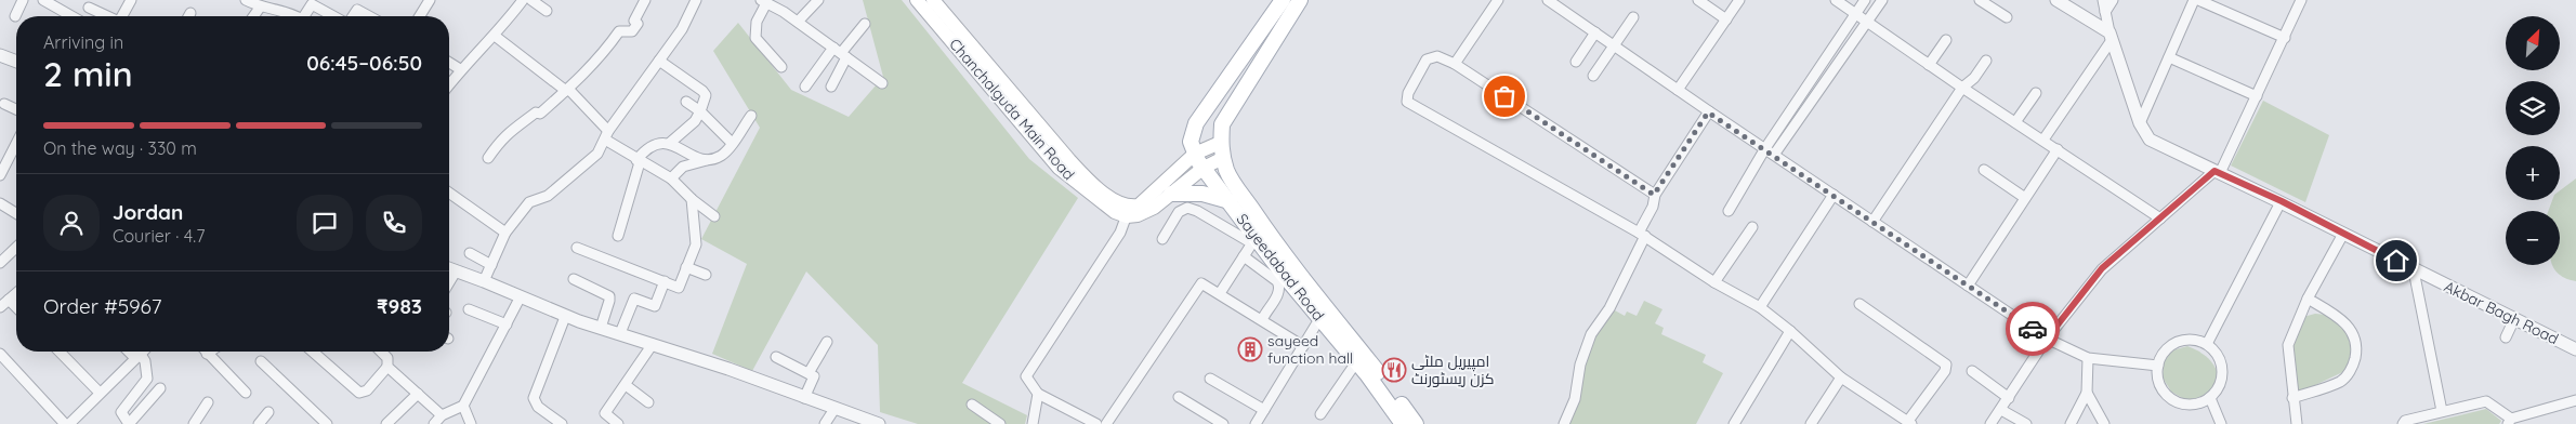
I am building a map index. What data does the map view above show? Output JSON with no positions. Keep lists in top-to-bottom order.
{
  "streets": {
    "main road": ["Chanchalguda Main Road", "Sayeedabad Road"],
    "street": ["Akbar Bagh Road"]
  },
  "places": {
    "building": ["sayeed function hall"],
    "restaurant": ["امپیریل ملٹی کزن ریسٹورنٹ"]
  },
  "north": "top right",
  "page": {
    "map_buttons": ["+", "−"],
    "heading": ["2 min", "Arriving in", "06:45–06:50"],
    "panel": [
      "Jordan",
      "Courier · 4.7",
      "Order #5967",
      "₹983"
    ],
    "bar": "On the way · 330 m"
  }
}
